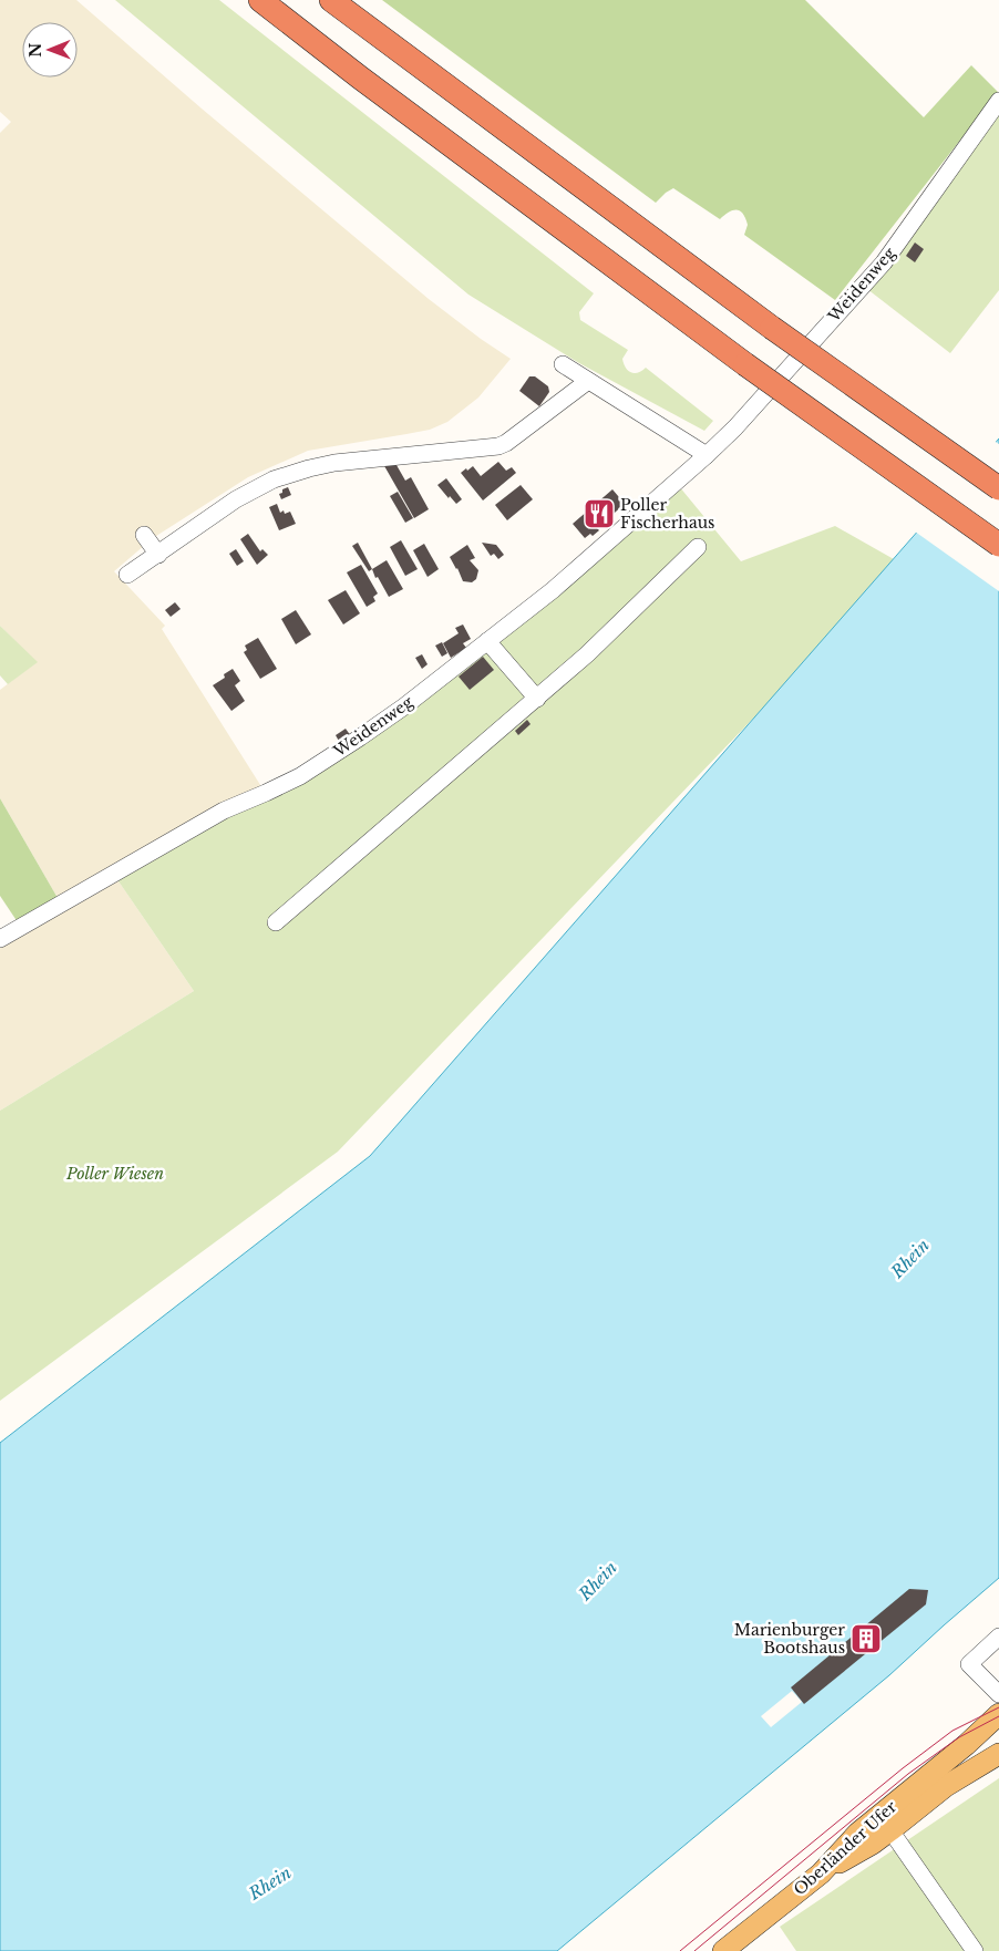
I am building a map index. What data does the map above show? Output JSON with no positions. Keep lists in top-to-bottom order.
{
  "streets": {
    "main road": ["Oberländer Ufer"],
    "street": ["Weidenweg"]
  },
  "water": ["Rhein"],
  "parks": ["Poller Wiesen"],
  "places": {
    "restaurant": ["Poller Fischerhaus"],
    "building": ["Marienburger Bootshaus"]
  },
  "north": "left"
}
